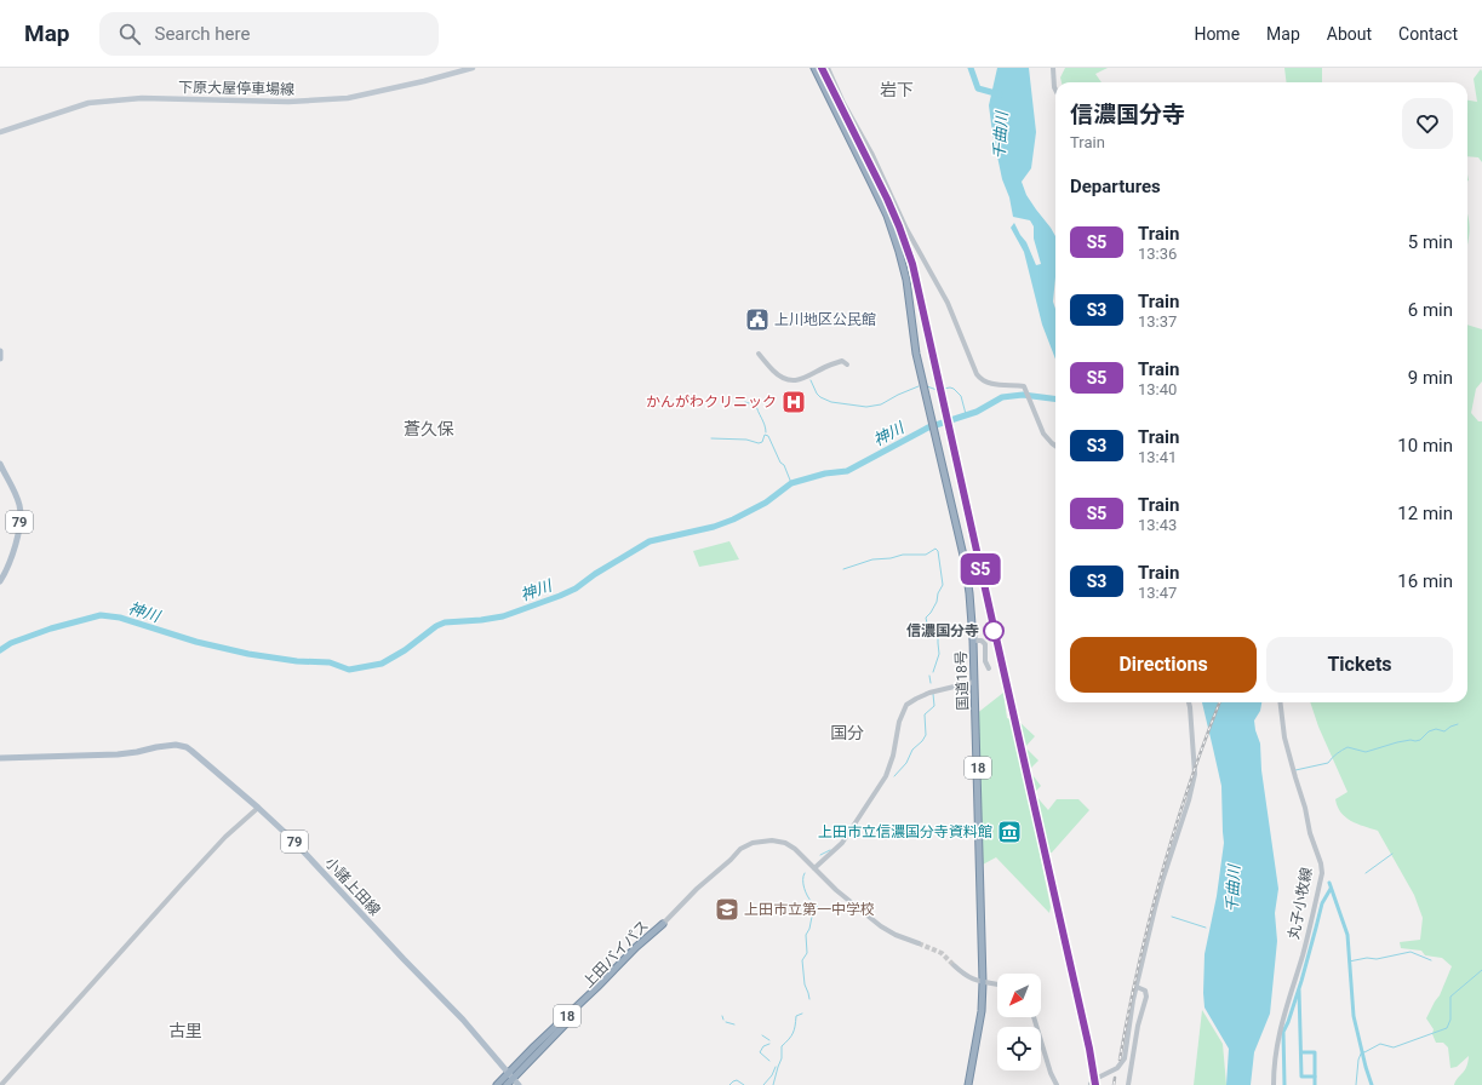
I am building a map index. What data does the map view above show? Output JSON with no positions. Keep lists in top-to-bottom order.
{
  "streets": {
    "highway": ["国道18号", "18", "上田バイパス"],
    "main road": ["下原大屋停車場線", "79", "小諸上田線"],
    "street": ["丸子小牧線"]
  },
  "crossings": [
    ["小諸上田線", "上田バイパス"]
  ],
  "districts": [
    "岩下",
    "蒼久保",
    "国分",
    "古里"
  ],
  "water": ["千曲川", "神川"],
  "places": {
    "public building": ["上川地区公民館"],
    "hospital": ["かんがわクリニック"],
    "other": ["信濃国分寺"],
    "museum": ["上田市立信濃国分寺資料館"],
    "school or university": ["上田市立第一中学校"]
  },
  "north": "bottom left",
  "page": {
    "header": "Map",
    "search": "Search here",
    "nav": [
      "Home",
      "Map",
      "About",
      "Contact"
    ],
    "on_map": "S5",
    "heading": [
      ["信濃国分寺", "Train"],
      "Departures"
    ],
    "list": [
      {
        "mark": "S5",
        "name": "Train",
        "note": "13:36",
        "value": "5 min"
      },
      {
        "mark": "S3",
        "name": "Train",
        "note": "13:37",
        "value": "6 min"
      },
      {
        "mark": "S5",
        "name": "Train",
        "note": "13:40",
        "value": "9 min"
      },
      {
        "mark": "S3",
        "name": "Train",
        "note": "13:41",
        "value": "10 min"
      },
      {
        "mark": "S5",
        "name": "Train",
        "note": "13:43",
        "value": "12 min"
      },
      {
        "mark": "S3",
        "name": "Train",
        "note": "13:47",
        "value": "16 min"
      }
    ],
    "buttons": ["Directions", "Tickets"]
  }
}
